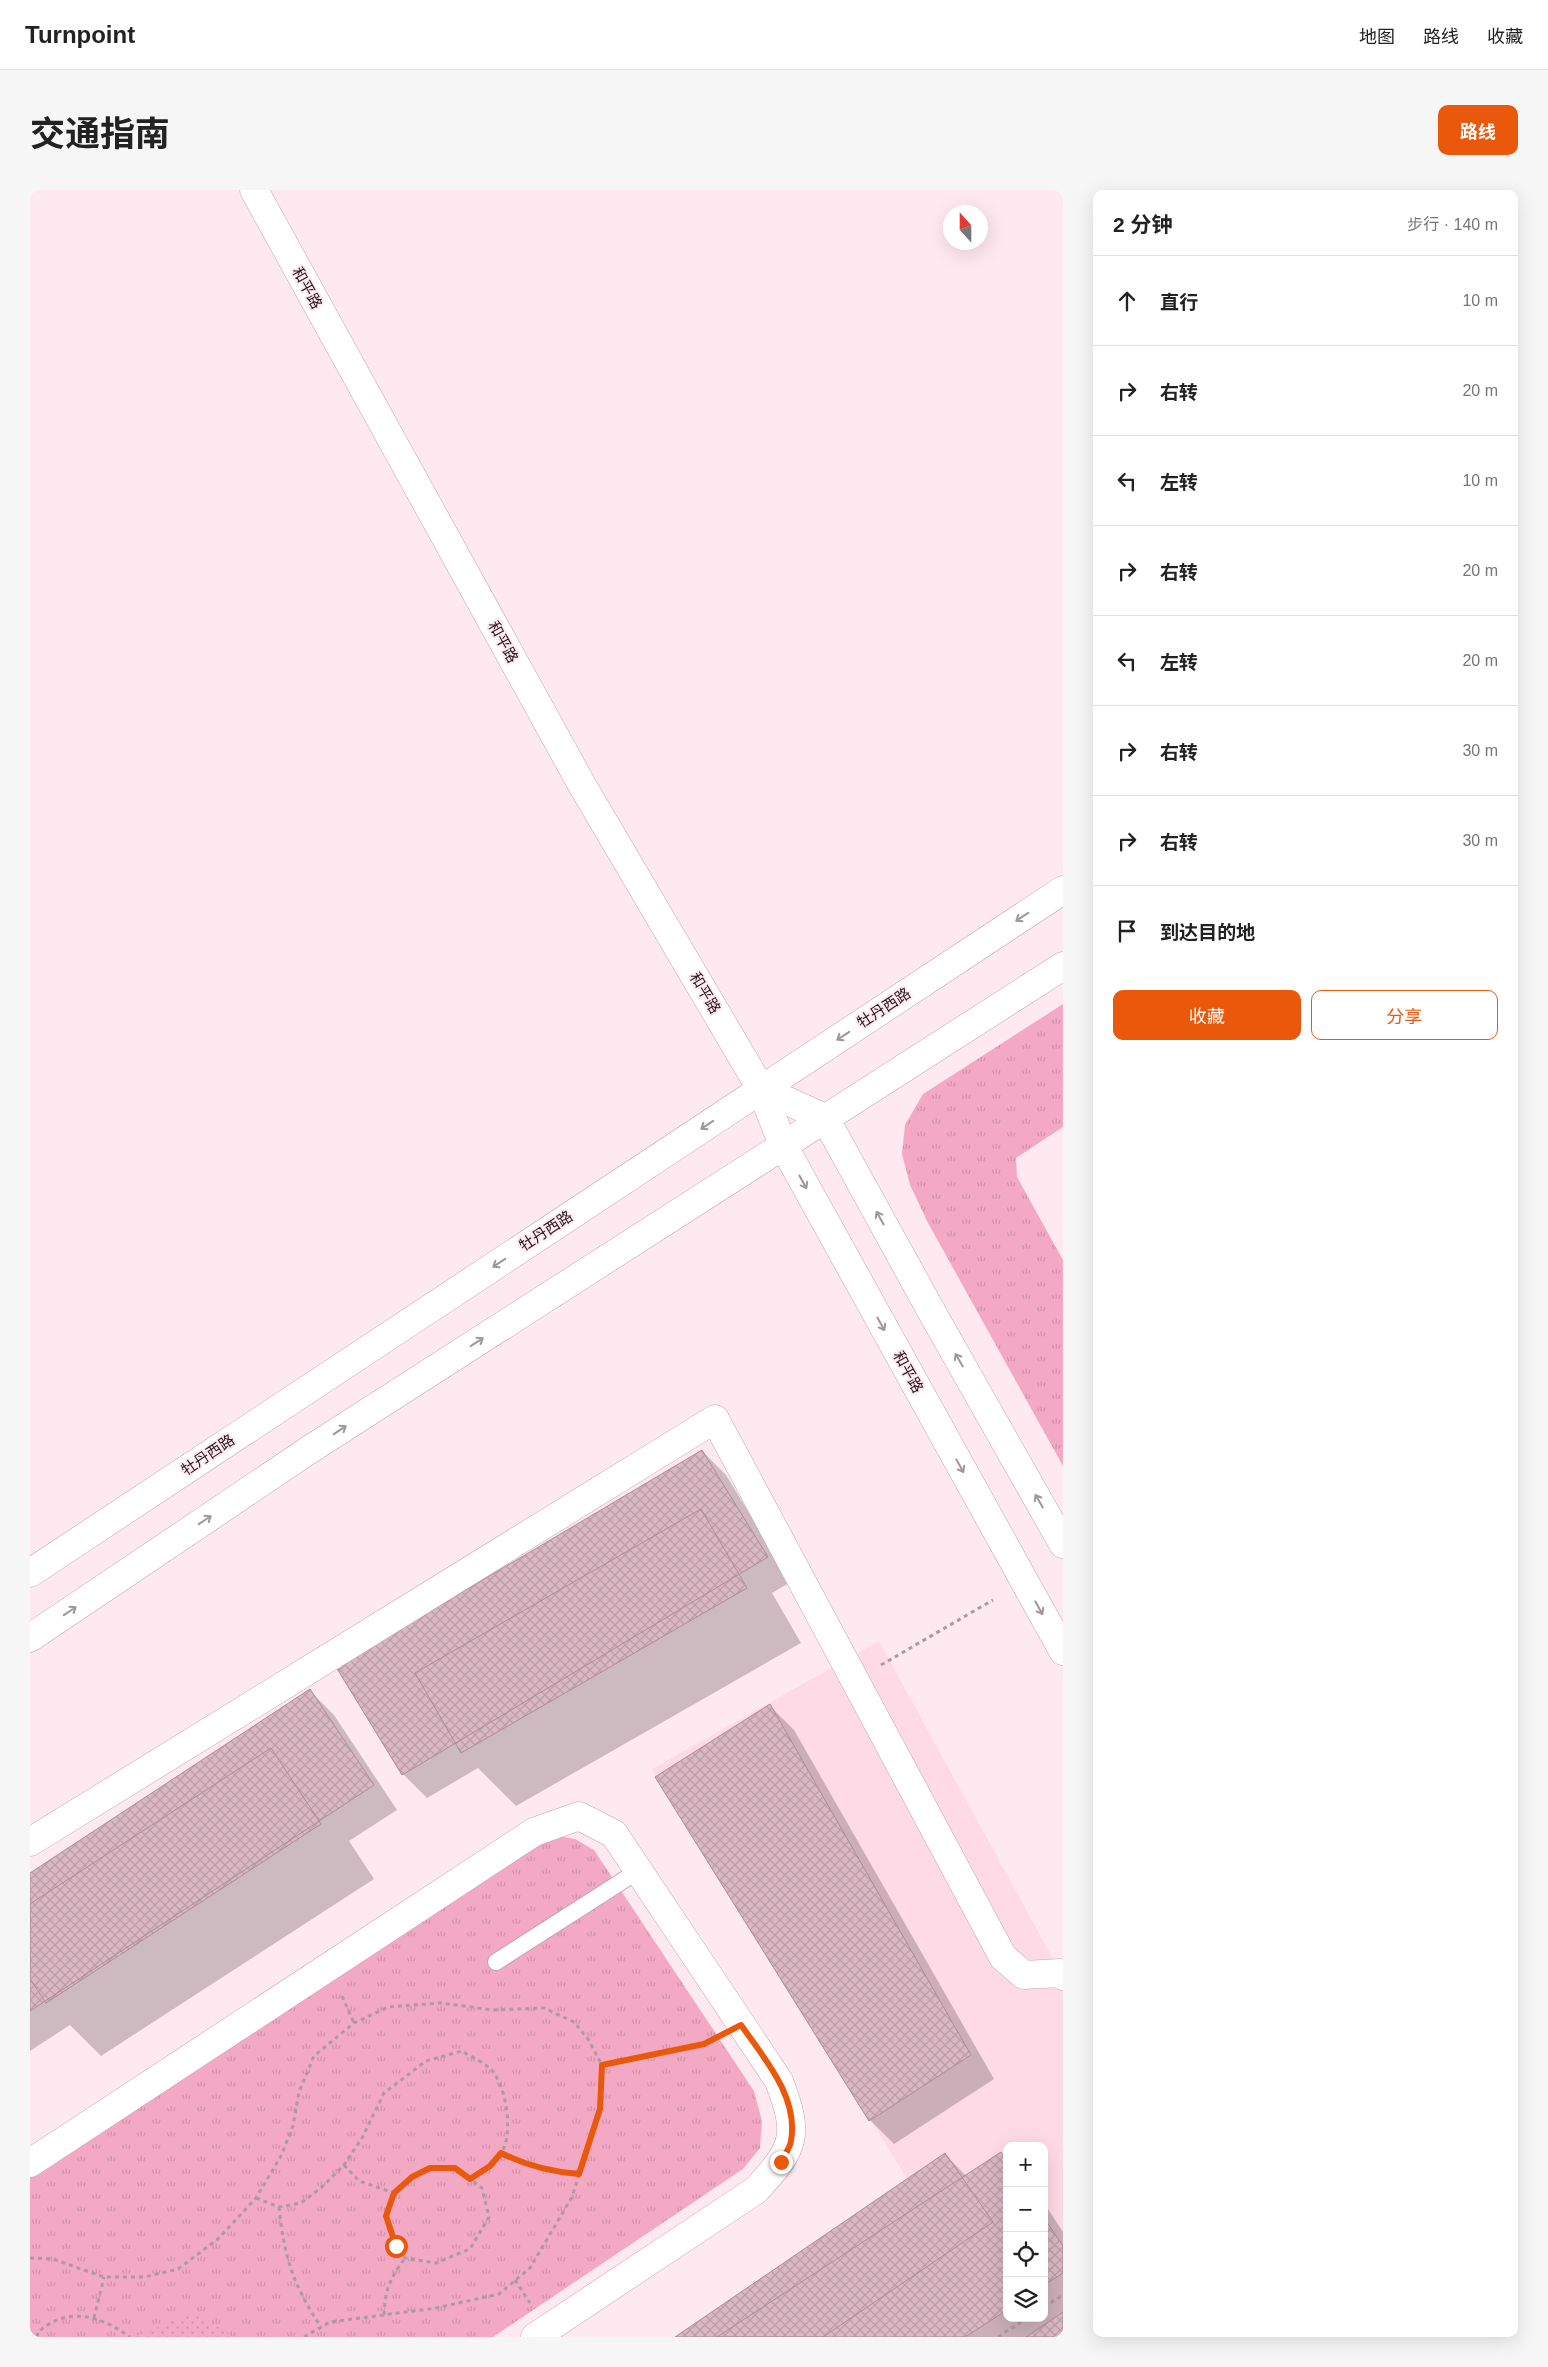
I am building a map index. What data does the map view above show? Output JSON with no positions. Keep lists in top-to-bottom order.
{
  "streets": {
    "street": ["和平路", "牡丹西路"]
  },
  "crossings": [
    ["和平路", "牡丹西路"]
  ],
  "north": "top",
  "page": {
    "header": "Turnpoint",
    "nav": ["地图", "路线", "收藏"],
    "title": "交通指南",
    "buttons": [
      "路线",
      ["收藏", "分享"]
    ],
    "heading": ["2 分钟", "步行 · 140 m"],
    "list": [
      ["直行", "10 m"],
      ["右转", "20 m"],
      ["左转", "10 m"],
      ["右转", "20 m"],
      ["左转", "20 m"],
      ["右转", "30 m"],
      ["右转", "30 m"],
      "到达目的地"
    ],
    "map_buttons": ["+", "−"]
  }
}
